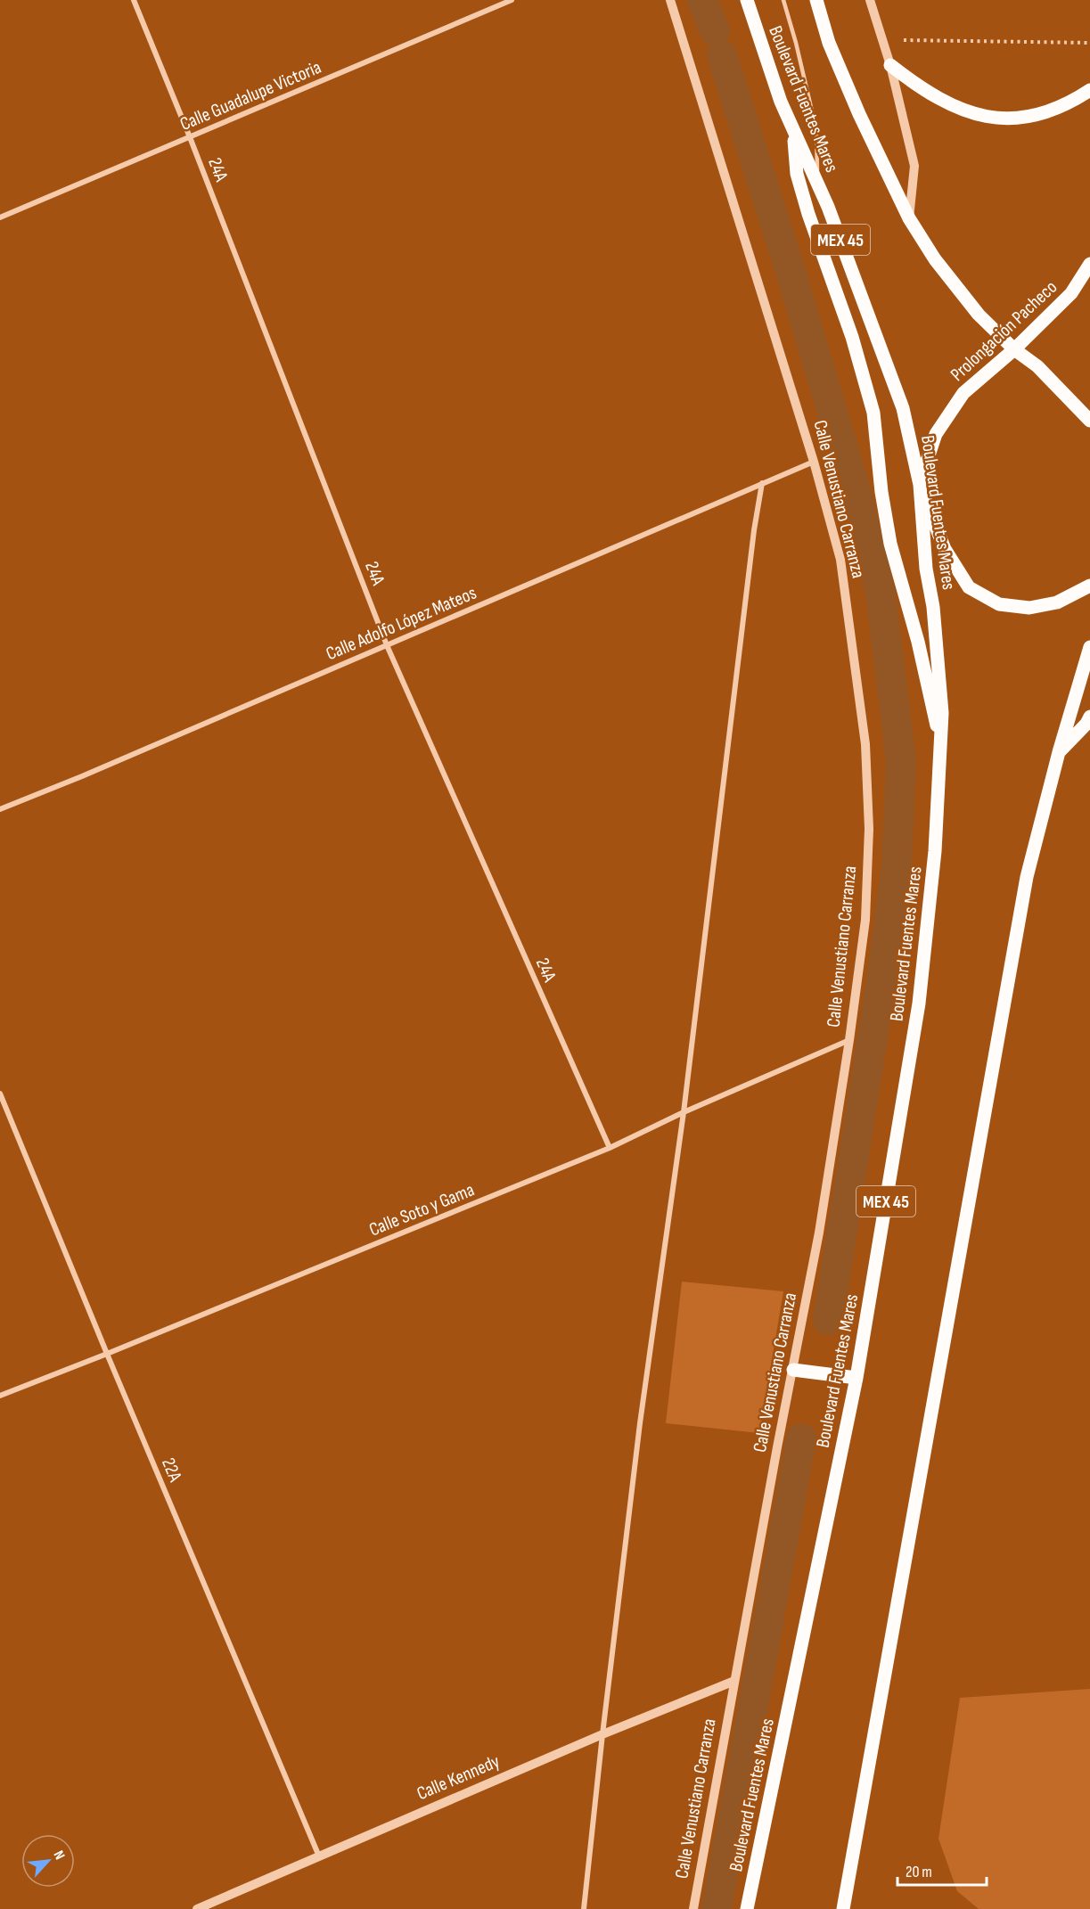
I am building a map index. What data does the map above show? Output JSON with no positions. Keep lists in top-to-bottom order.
{
  "streets": {
    "main road": ["Boulevard Fuentes Mares", "MEX 45", "Prolongación Pacheco"],
    "street": [
      "Calle Guadalupe Victoria",
      "24A",
      "Calle Venustiano Carranza",
      "Calle Adolfo López Mateos",
      "Calle Soto y Gama",
      "22A",
      "Calle Kennedy"
    ]
  },
  "crossings": [
    ["Calle Guadalupe Victoria", "24A"],
    ["Boulevard Fuentes Mares", "MEX 45"],
    ["Boulevard Fuentes Mares", "Prolongación Pacheco"],
    ["24A", "Calle Adolfo López Mateos"],
    ["24A", "Calle Soto y Gama"],
    ["MEX 45", "Prolongación Pacheco"],
    ["Calle Venustiano Carranza", "Calle Adolfo López Mateos"],
    ["Calle Venustiano Carranza", "Calle Soto y Gama"],
    ["Calle Venustiano Carranza", "Calle Kennedy"],
    ["Calle Soto y Gama", "22A"],
    ["22A", "Calle Kennedy"]
  ],
  "scale_bar": "20 m",
  "north": "top right"
}
